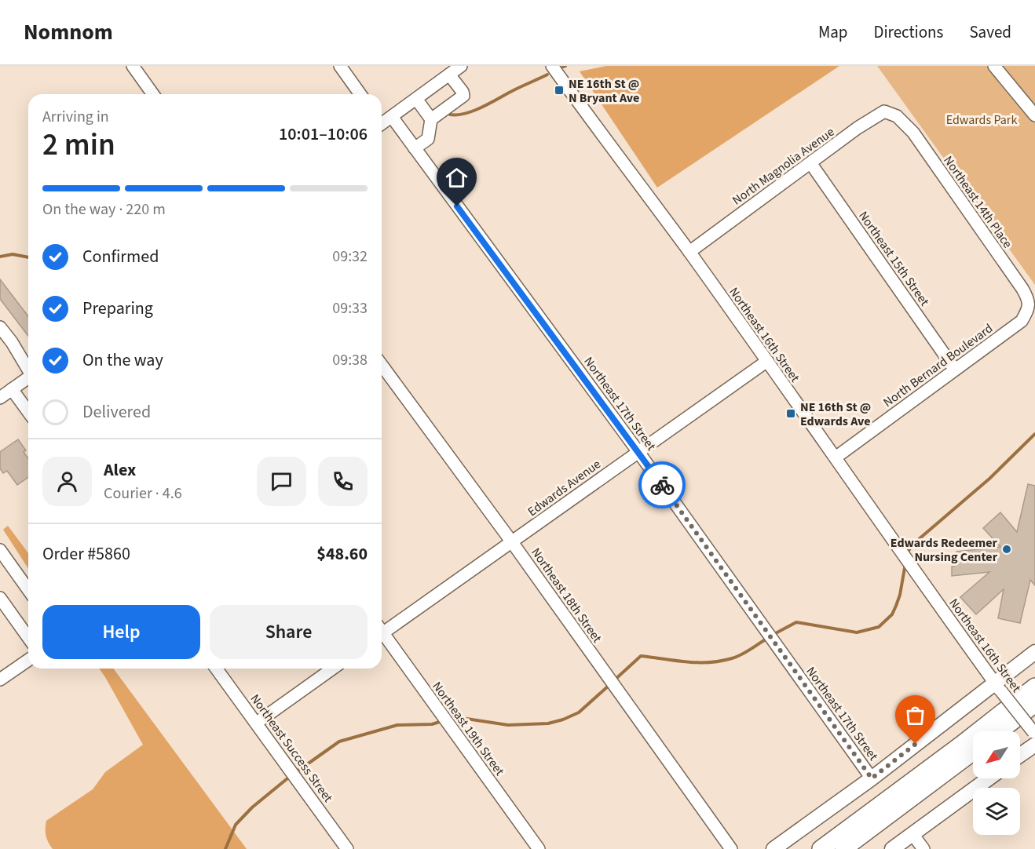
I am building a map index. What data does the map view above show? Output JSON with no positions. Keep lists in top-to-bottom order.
{
  "streets": {
    "street": [
      "North Magnolia Avenue",
      "Northeast 14th Place",
      "Northeast 15th Street",
      "Northeast 16th Street",
      "North Bernard Boulevard",
      "Northeast 17th Street",
      "Edwards Avenue",
      "Northeast 18th Street",
      "Northeast 19th Street",
      "Northeast Success Street"
    ]
  },
  "crossings": [
    ["North Magnolia Avenue", "Northeast 14th Place"],
    ["North Magnolia Avenue", "Northeast 15th Street"],
    ["North Magnolia Avenue", "Northeast 16th Street"],
    ["Northeast 14th Place", "North Bernard Boulevard"],
    ["Northeast 15th Street", "North Bernard Boulevard"],
    ["Northeast 16th Street", "North Bernard Boulevard"],
    ["Northeast 16th Street", "Edwards Avenue"],
    ["Northeast 17th Street", "Edwards Avenue"],
    ["Edwards Avenue", "Northeast 18th Street"]
  ],
  "parks": ["Edwards Park"],
  "places": {
    "transit": ["NE 16th St @ N Bryant Ave", "NE 16th St @ Edwards Ave"],
    "other": ["Edwards Redeemer Nursing Center"]
  },
  "north": "bottom left",
  "page": {
    "header": "Nomnom",
    "nav": ["Map", "Directions", "Saved"],
    "heading": ["2 min", "Arriving in", "10:01–10:06"],
    "panel": [
      "Alex",
      "Courier · 4.6",
      "Order #5860",
      "$48.60"
    ],
    "bar": "On the way · 220 m",
    "list": [
      ["Confirmed", "09:32"],
      ["Preparing", "09:33"],
      ["On the way", "09:38"],
      "Delivered"
    ],
    "buttons": ["Help", "Share"]
  }
}
